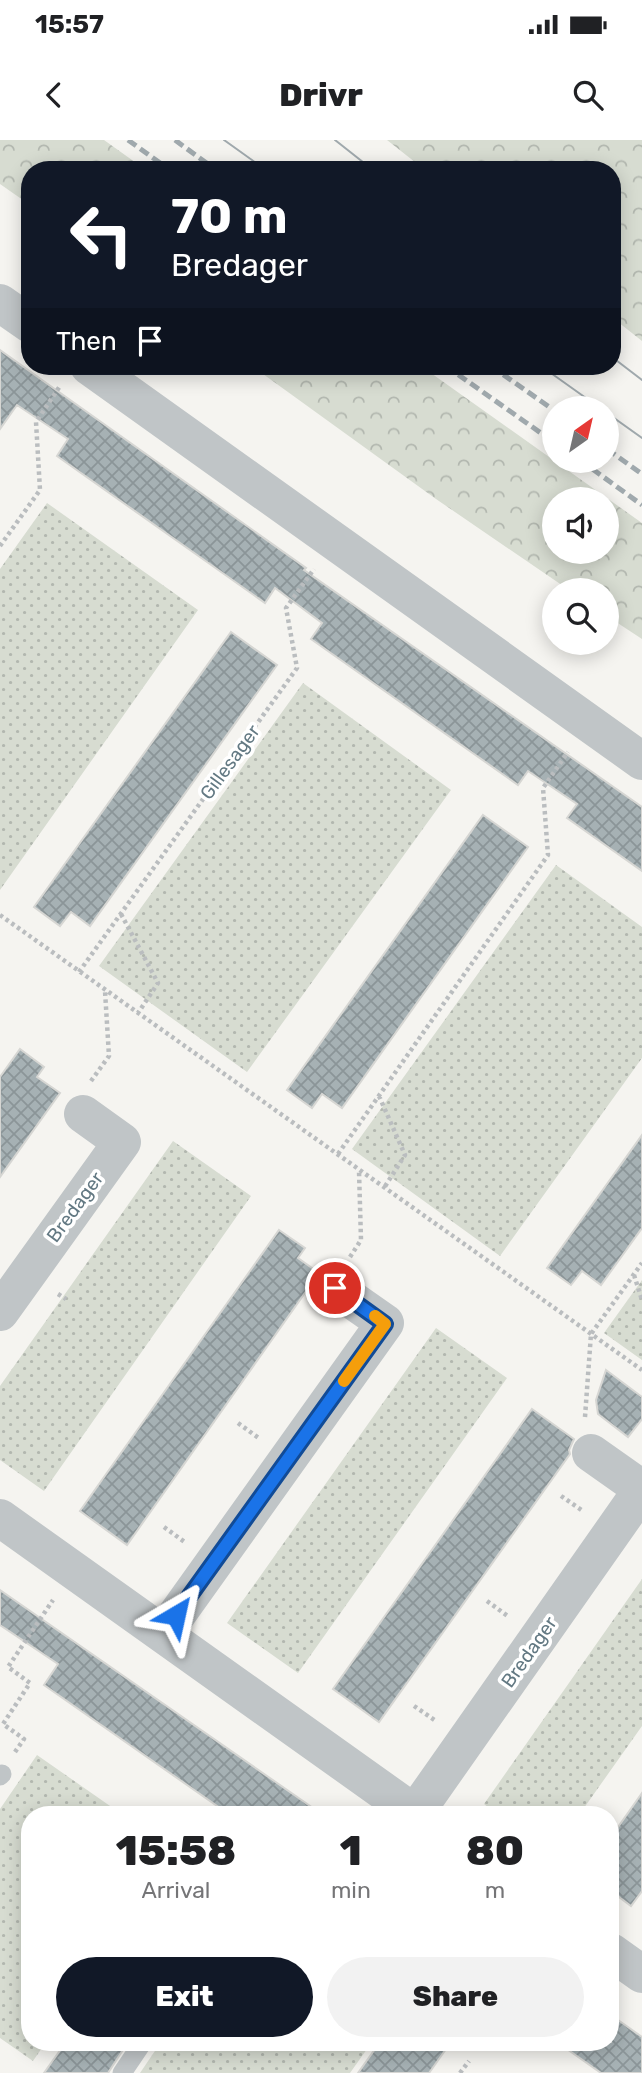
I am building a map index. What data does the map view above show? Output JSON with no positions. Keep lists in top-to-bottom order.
{
  "streets": {
    "street": ["Bredager"],
    "path": ["Gillesager"]
  },
  "north": "top right",
  "page": {
    "status": "15:57",
    "header": "Drivr",
    "turn": ["70 m", "Bredager"],
    "then": "Then",
    "eta": [
      "15:58",
      "Arrival",
      "1",
      "min",
      "80",
      "m"
    ],
    "buttons": ["Exit", "Share"]
  }
}
